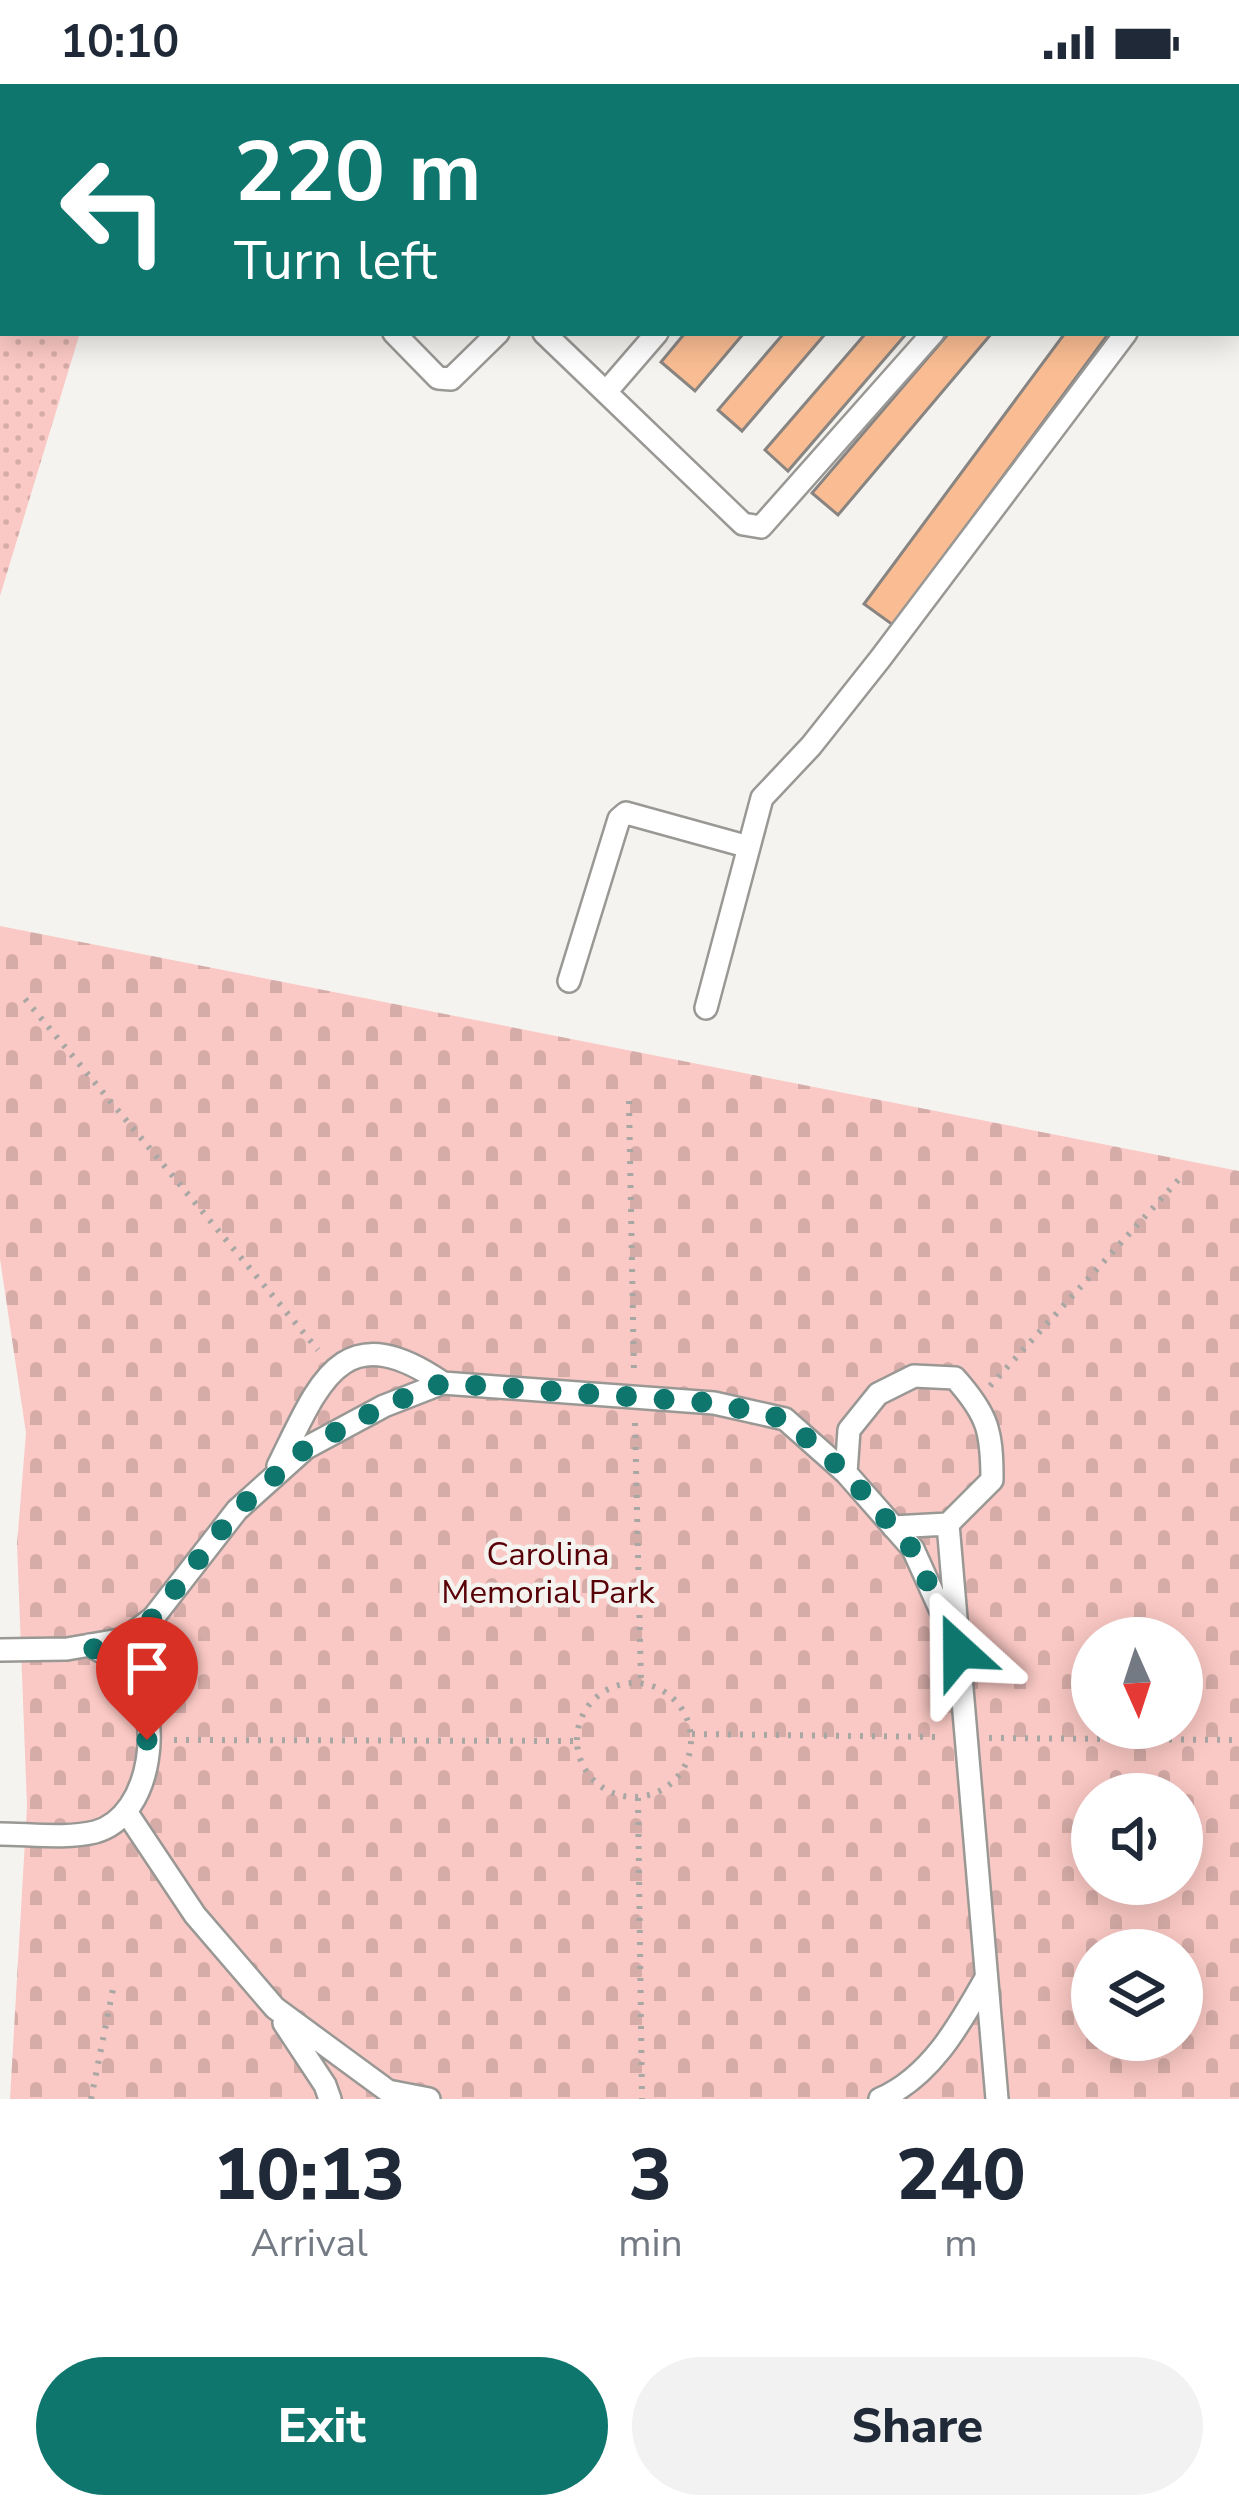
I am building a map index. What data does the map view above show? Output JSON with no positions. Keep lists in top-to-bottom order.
{
  "parks": ["Carolina Memorial Park"],
  "north": "bottom",
  "page": {
    "status": "10:10",
    "turn": ["220 m", "Turn left"],
    "eta": [
      "10:13",
      "Arrival",
      "3",
      "min",
      "240",
      "m"
    ],
    "buttons": ["Exit", "Share"]
  }
}
